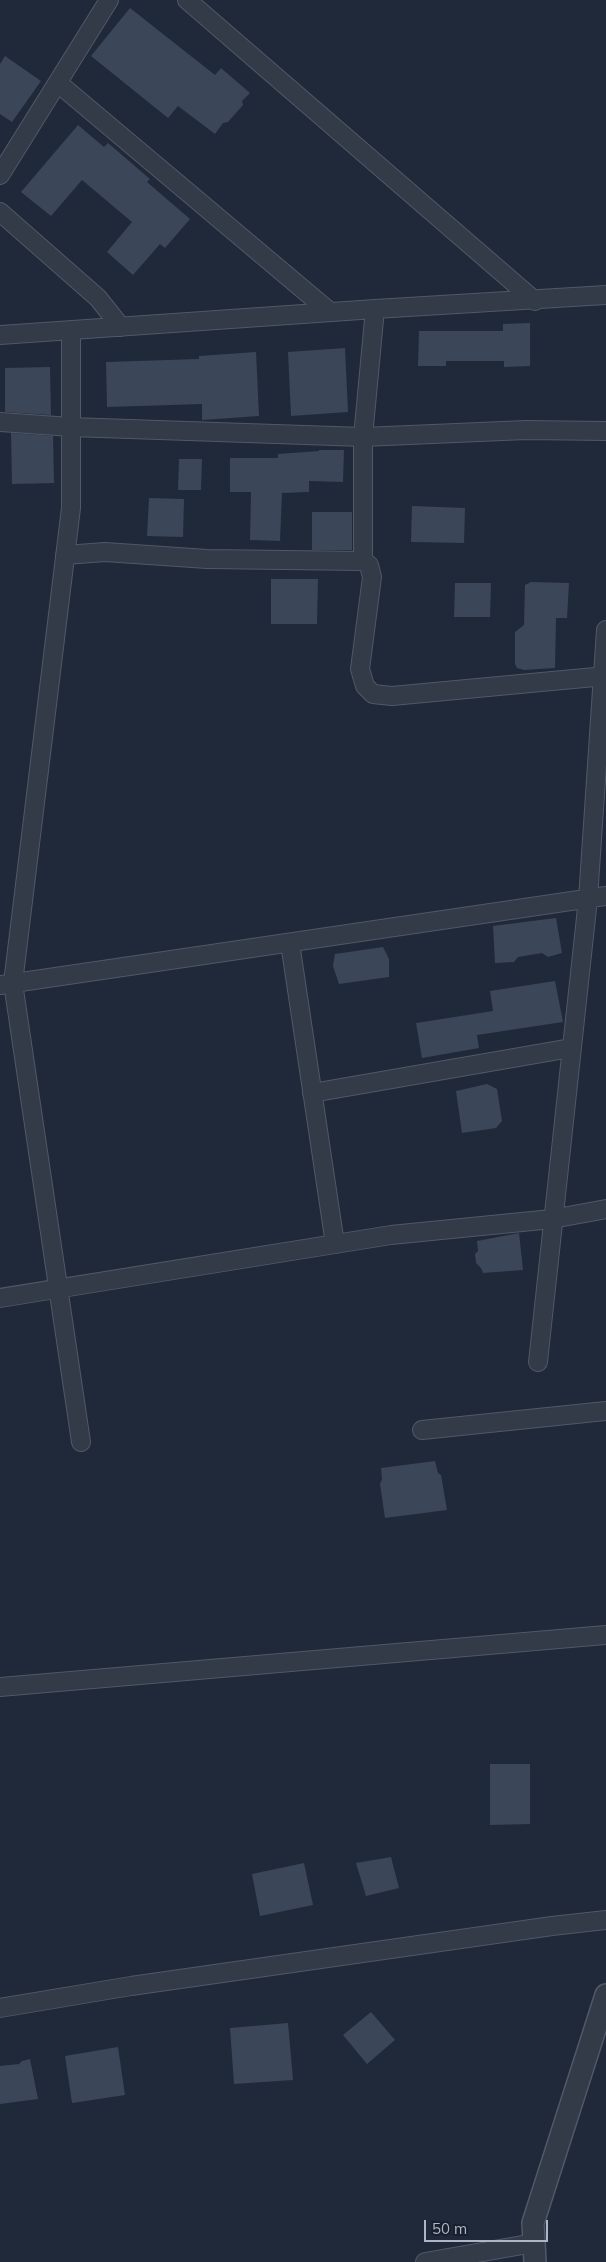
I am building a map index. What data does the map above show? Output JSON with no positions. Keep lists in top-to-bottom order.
{
  "scale_bar": "50 m"
}
